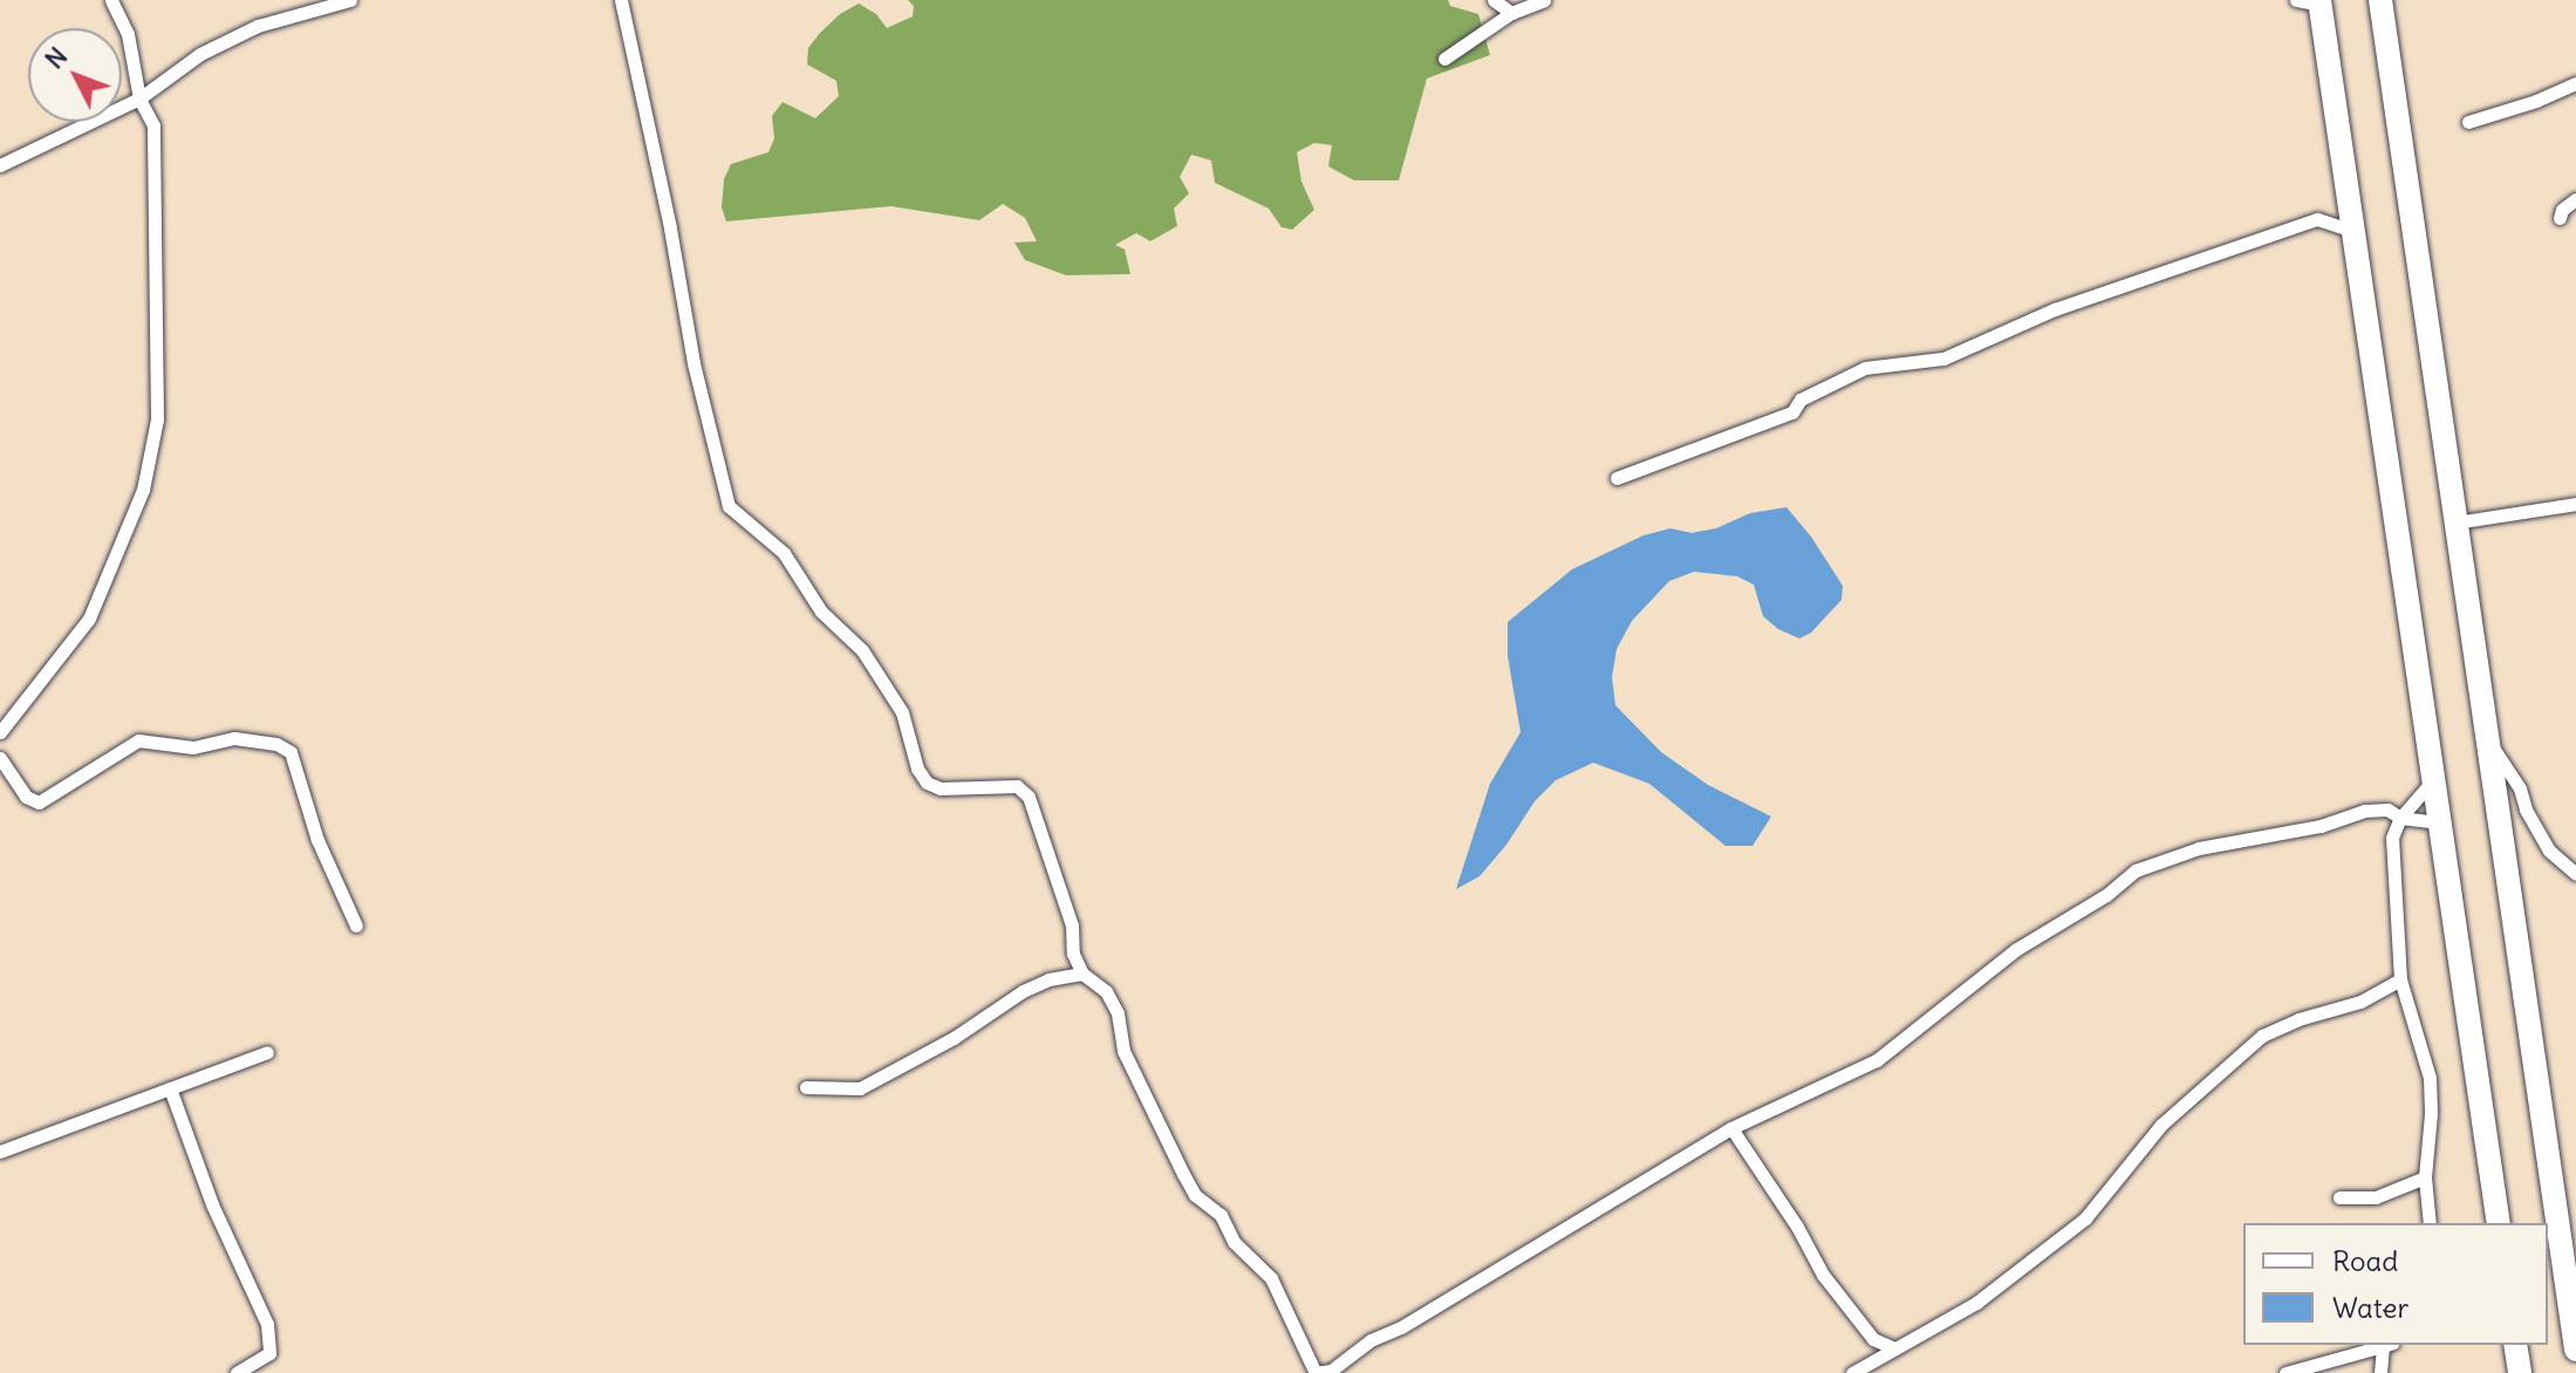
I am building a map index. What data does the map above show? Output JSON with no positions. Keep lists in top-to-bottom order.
{
  "legend": ["Road", "Water"],
  "north": "top left"
}
